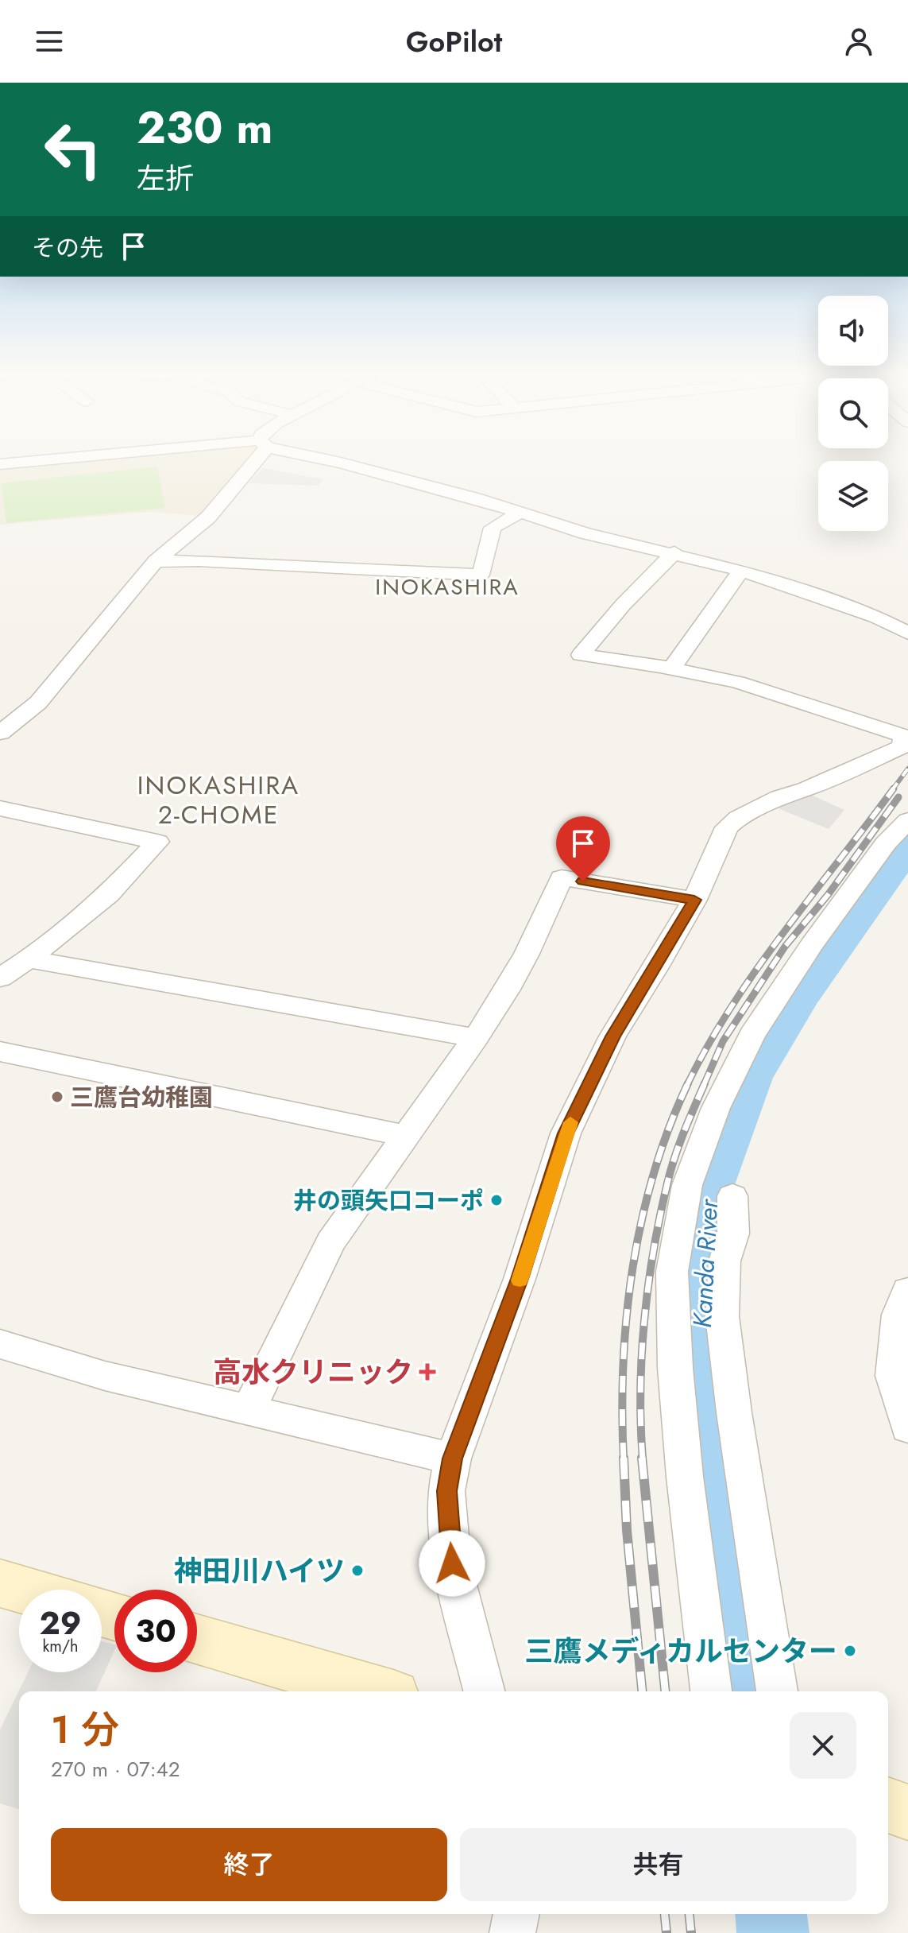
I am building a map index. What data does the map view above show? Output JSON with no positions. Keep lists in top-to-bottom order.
{
  "districts": ["INOKASHIRA", "INOKASHIRA 2-CHOME"],
  "water": ["Kanda River"],
  "places": {
    "other": [
      "三鷹台幼稚園",
      "井の頭矢口コーポ",
      "神田川ハイツ",
      "三鷹メディカルセンター"
    ],
    "health": ["高水クリニック"]
  },
  "page": {
    "header": "GoPilot",
    "turn": ["230 m", "左折"],
    "then": "その先",
    "speed": "29 km/h",
    "limit": "30",
    "heading": ["1 分", "270 m · 07:42"],
    "buttons": ["終了", "共有"]
  }
}
